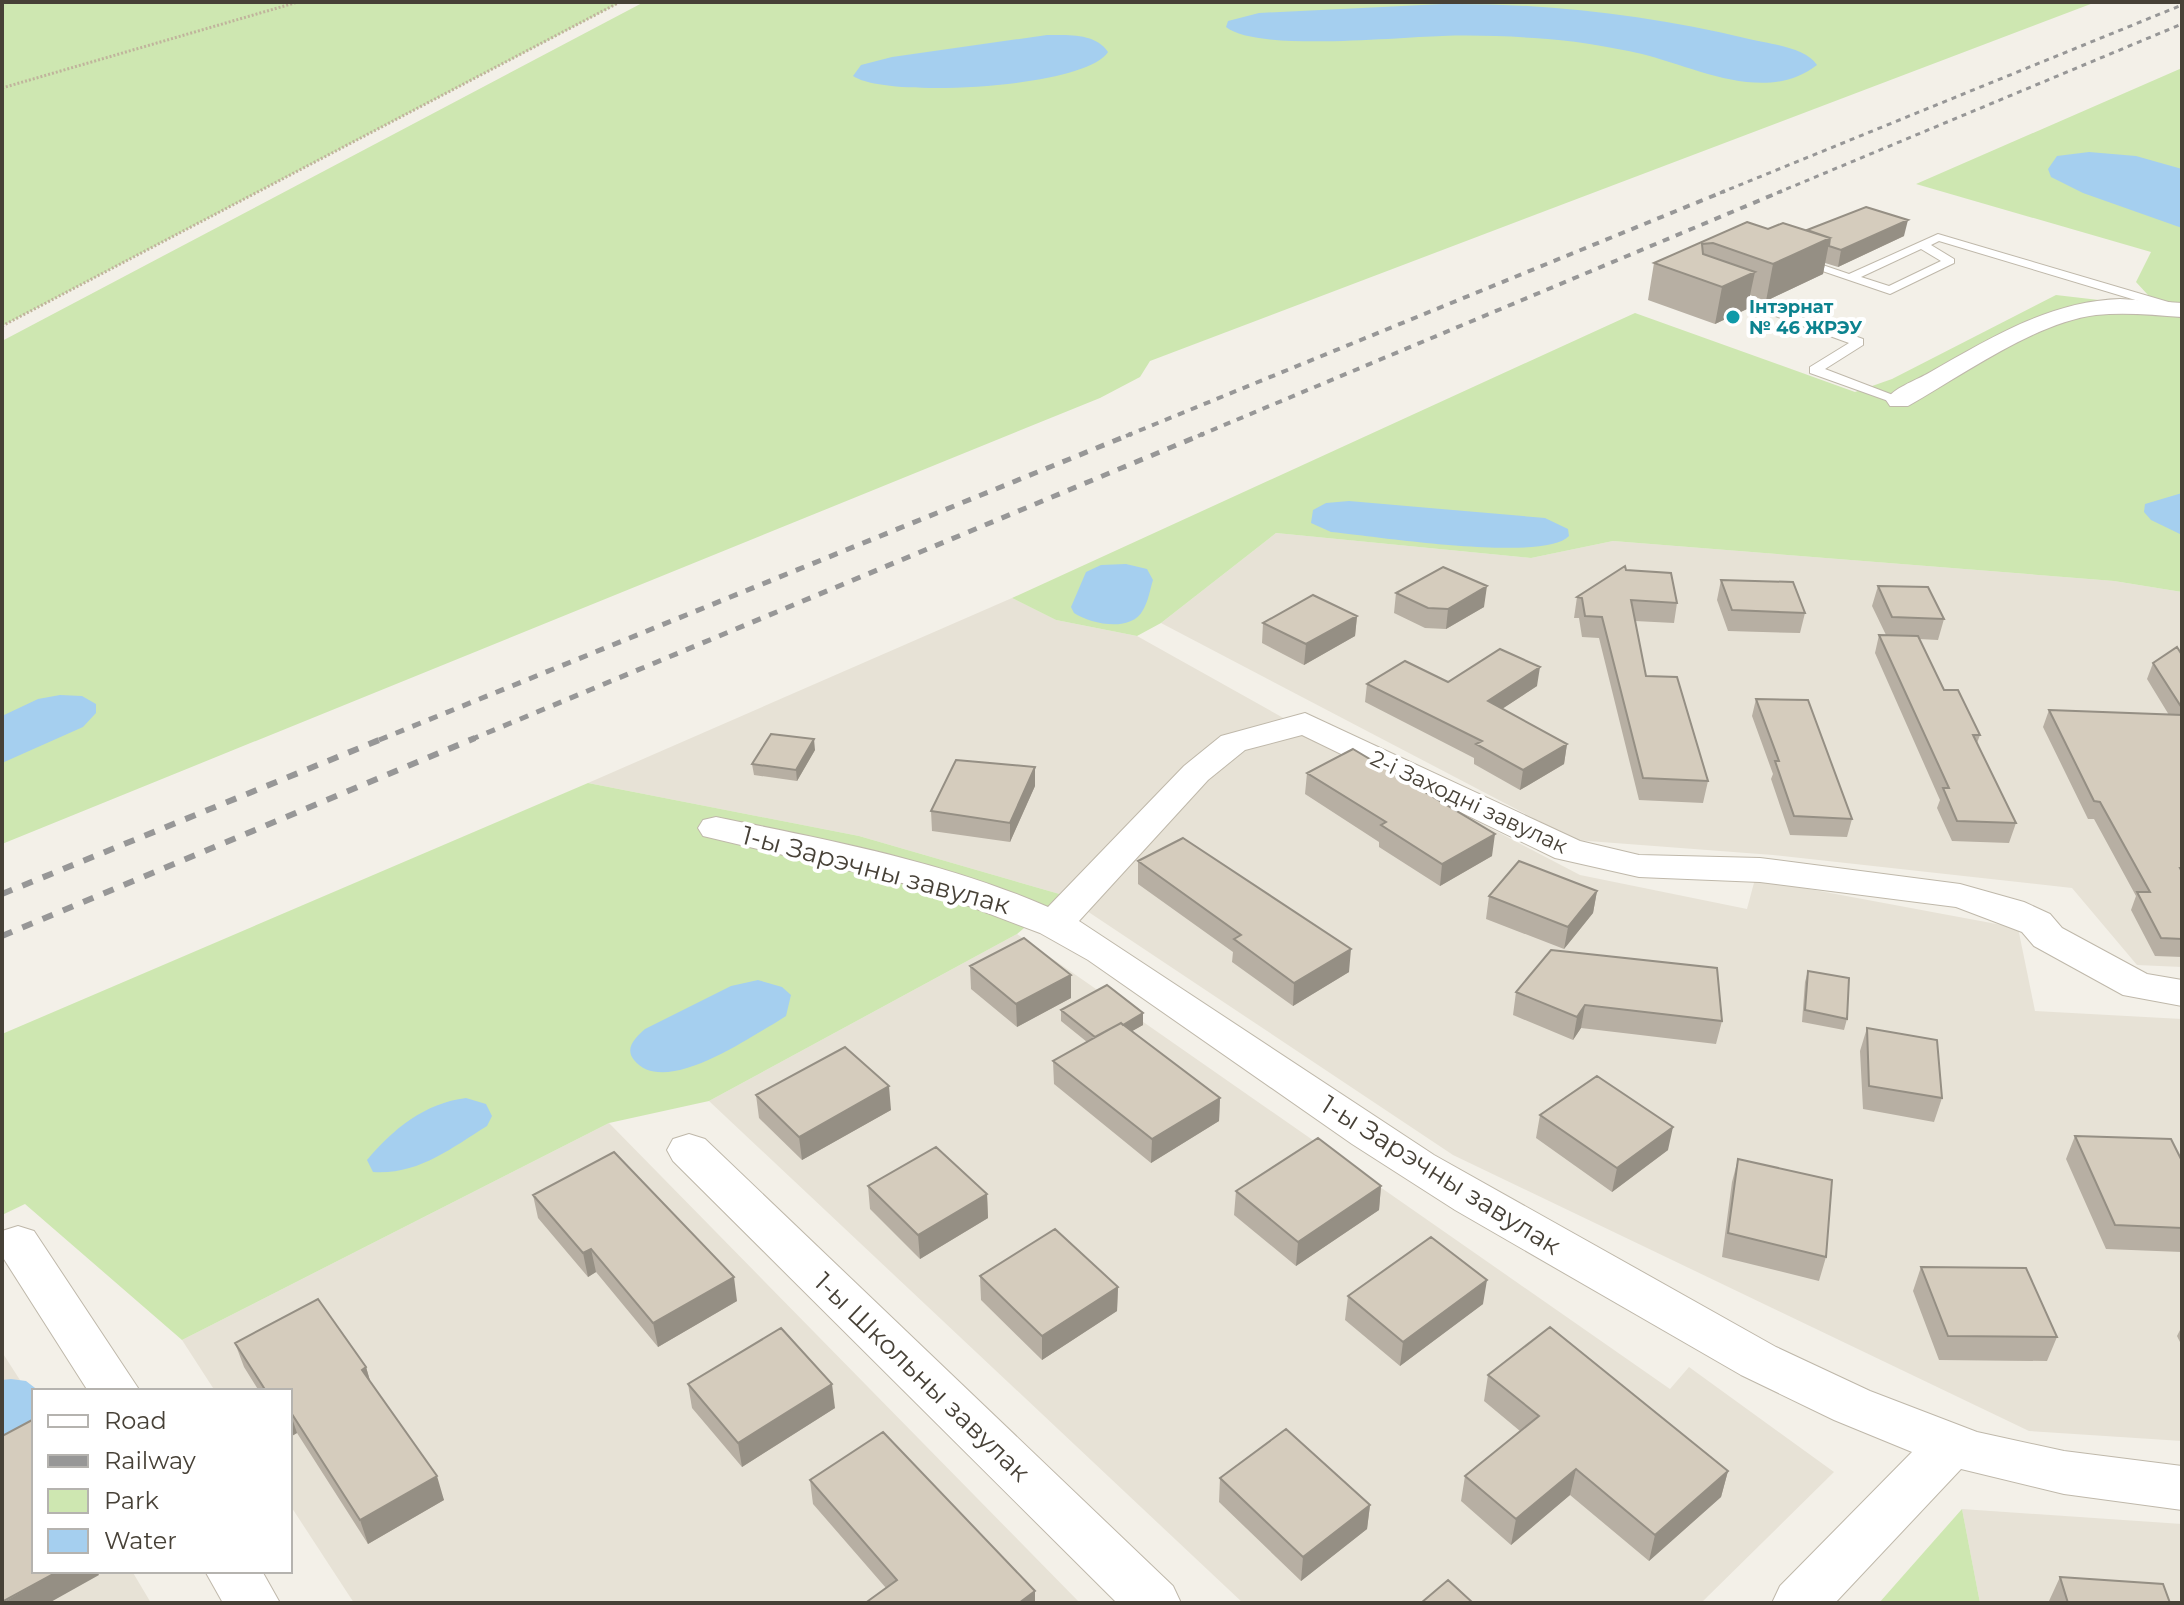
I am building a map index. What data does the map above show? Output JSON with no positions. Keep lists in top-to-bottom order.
{
  "streets": {
    "street": ["2-і Заходні завулак", "1-ы Зарэчны завулак", "1-ы Школьны завулак"]
  },
  "crossings": [
    ["2-і Заходні завулак", "1-ы Зарэчны завулак"]
  ],
  "places": ["Інтэрнат № 46 ЖРЭУ"],
  "legend": [
    "Road",
    "Railway",
    "Park",
    "Water"
  ]
}
